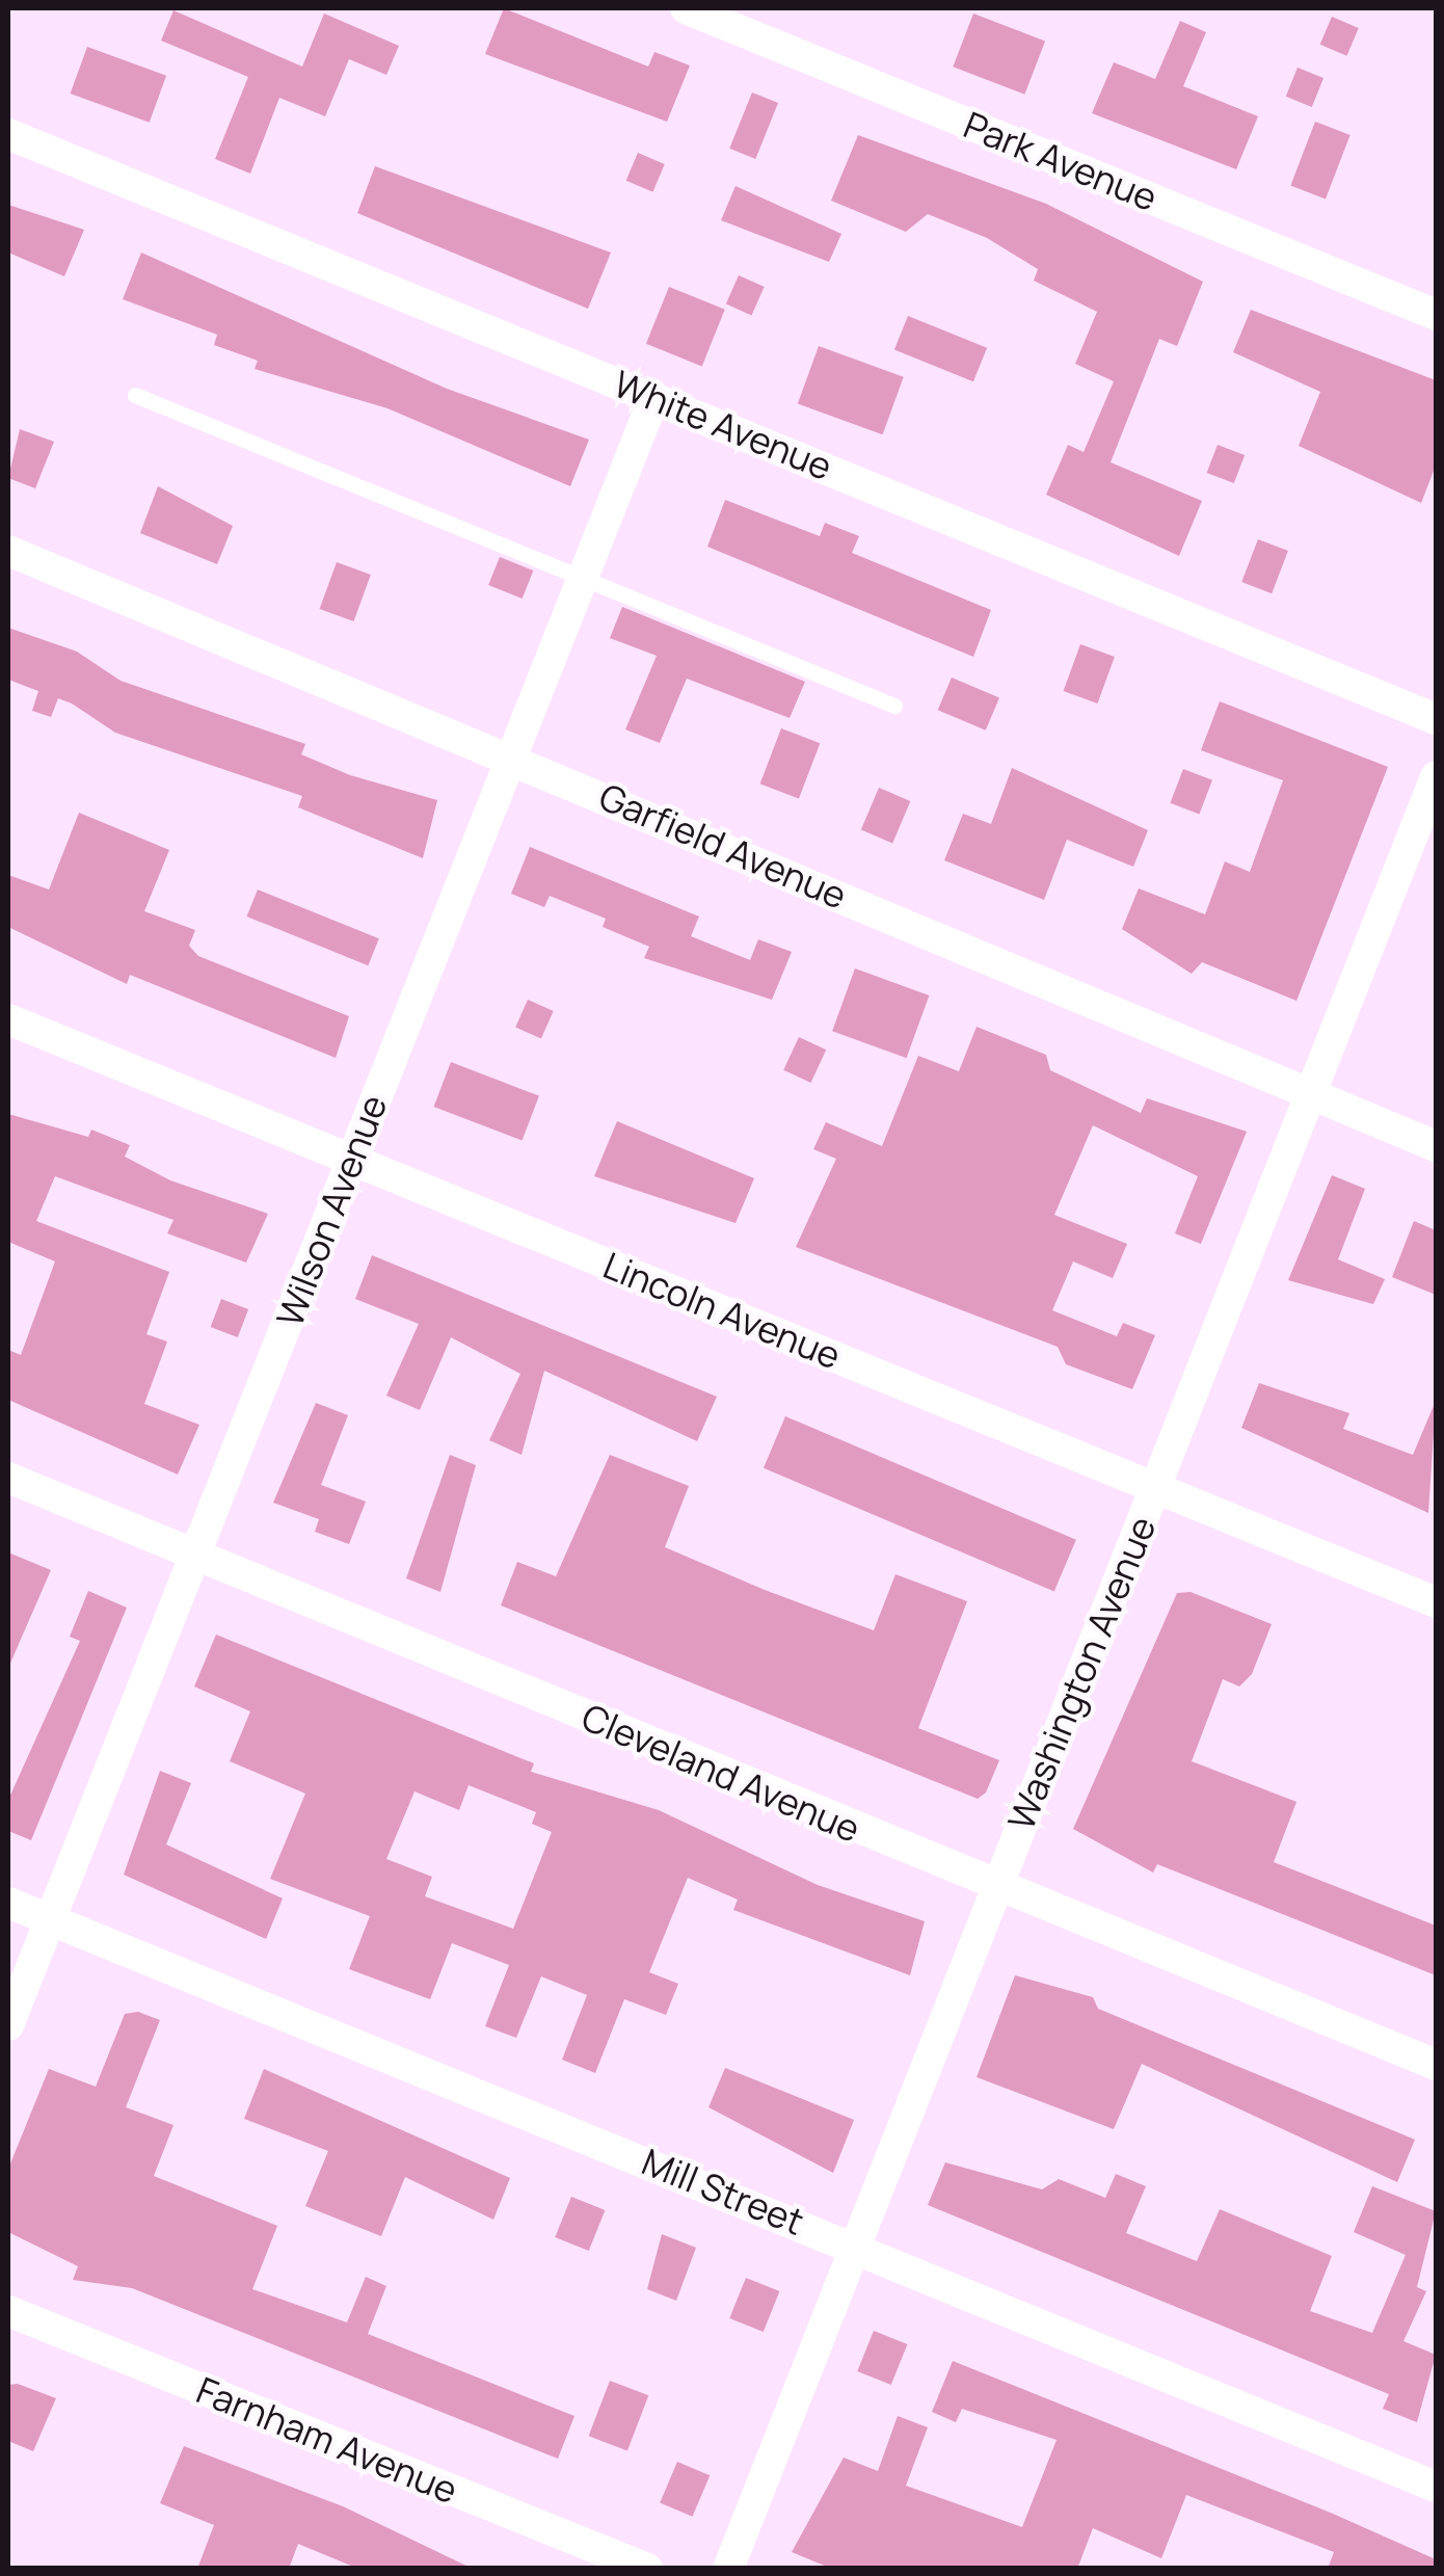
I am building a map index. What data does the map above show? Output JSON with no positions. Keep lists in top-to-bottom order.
{
  "streets": {
    "street": [
      "Park Avenue",
      "White Avenue",
      "Garfield Avenue",
      "Wilson Avenue",
      "Lincoln Avenue",
      "Washington Avenue",
      "Cleveland Avenue",
      "Mill Street",
      "Farnham Avenue"
    ]
  },
  "crossings": [
    ["White Avenue", "Wilson Avenue"],
    ["Garfield Avenue", "Wilson Avenue"],
    ["Garfield Avenue", "Washington Avenue"],
    ["Wilson Avenue", "Lincoln Avenue"],
    ["Wilson Avenue", "Cleveland Avenue"],
    ["Wilson Avenue", "Mill Street"],
    ["Lincoln Avenue", "Washington Avenue"],
    ["Washington Avenue", "Cleveland Avenue"],
    ["Washington Avenue", "Mill Street"]
  ]
}
